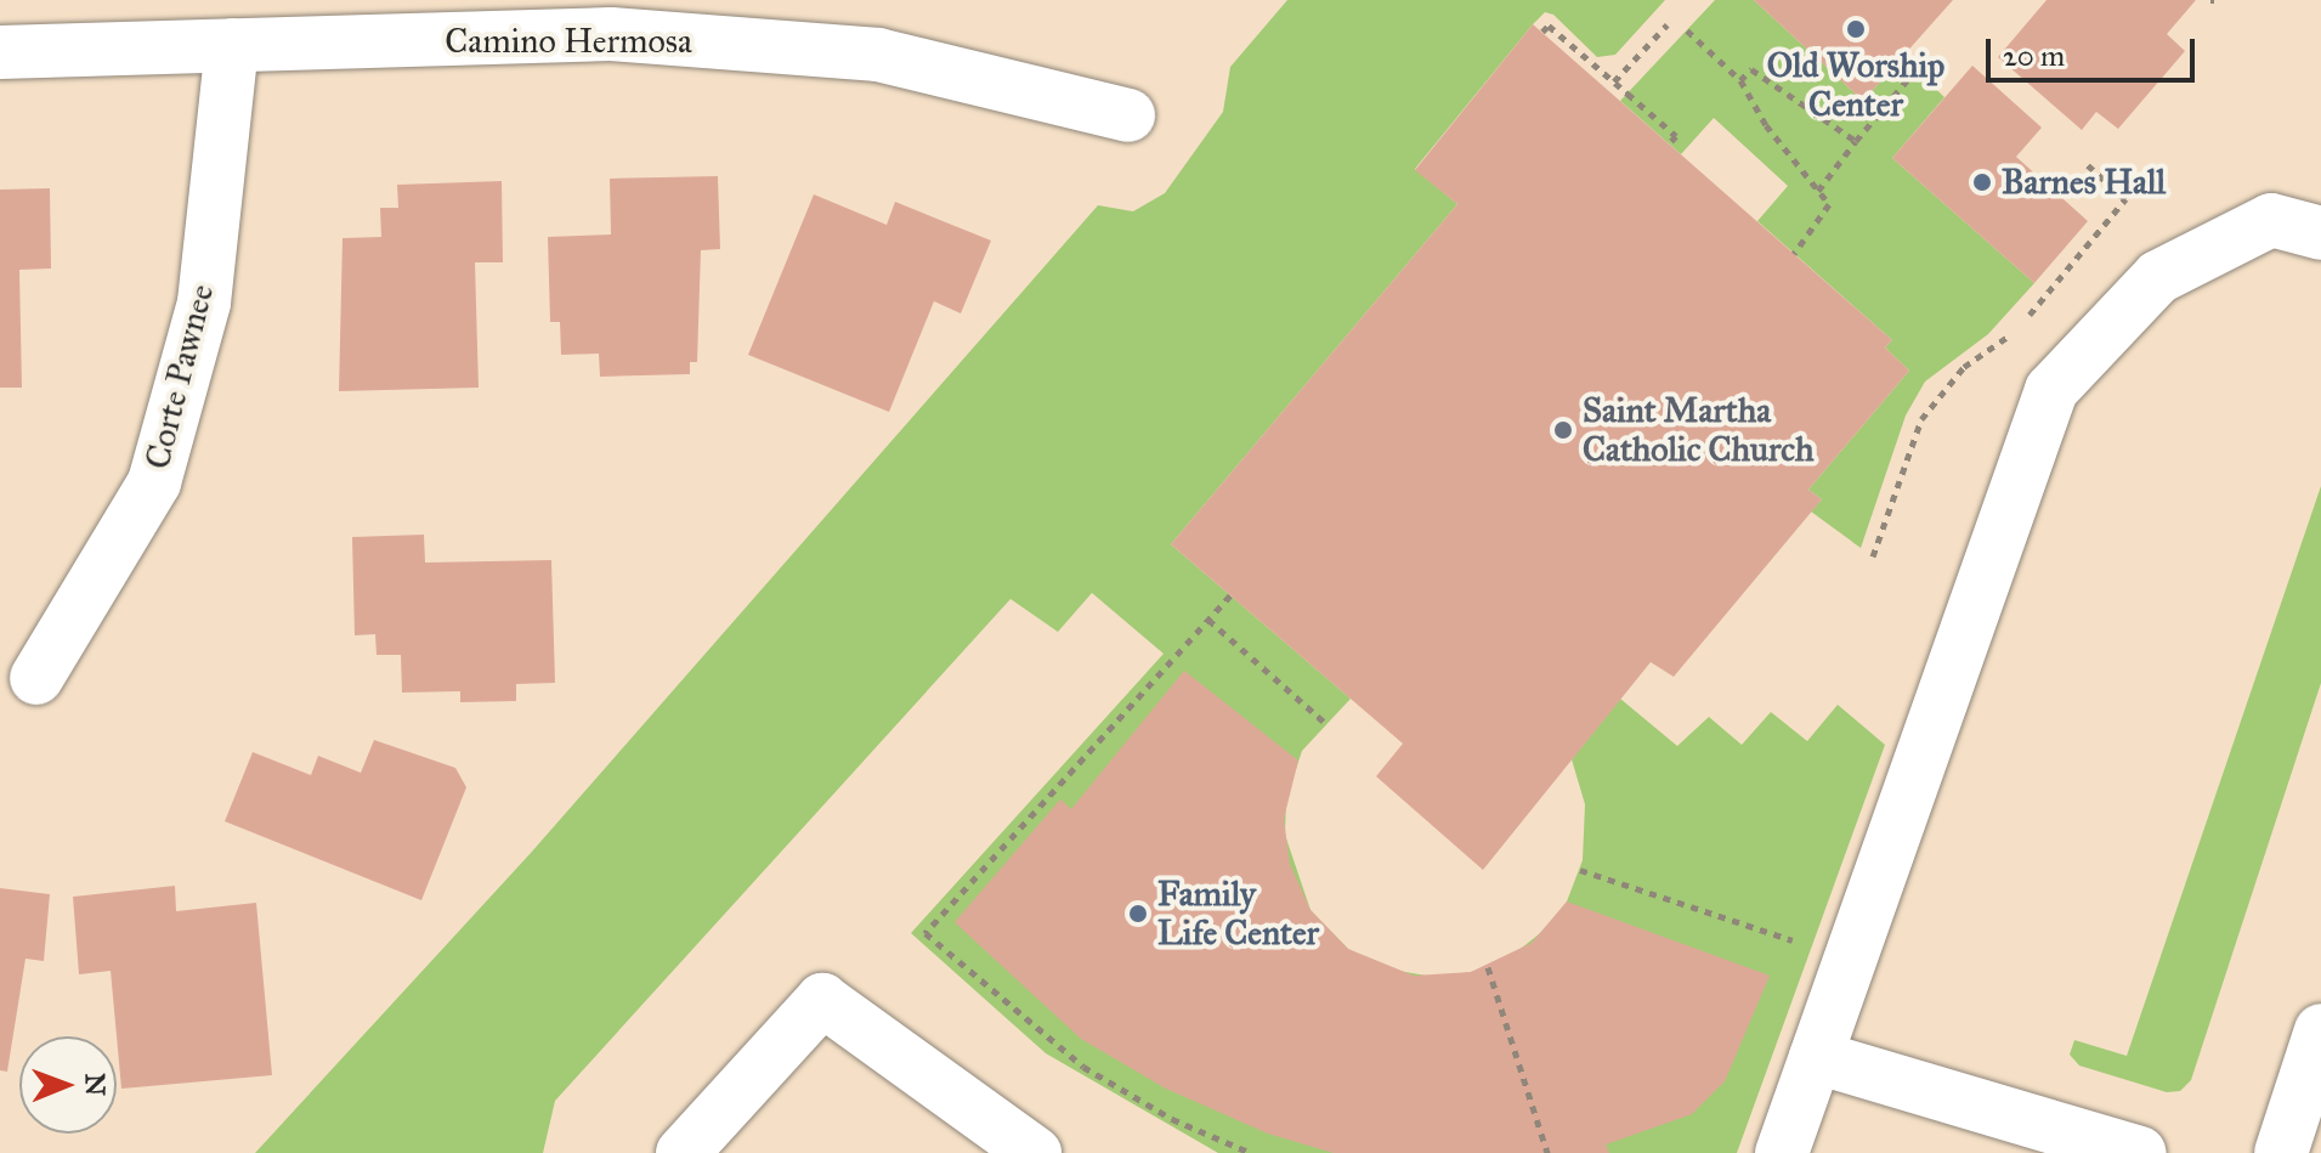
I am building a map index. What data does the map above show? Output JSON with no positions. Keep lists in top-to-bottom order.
{
  "streets": {
    "street": ["Camino Hermosa", "Corte Pawnee"]
  },
  "crossings": [
    ["Camino Hermosa", "Corte Pawnee"]
  ],
  "places": [
    "Old Worship Center",
    "Barnes Hall",
    "Saint Martha Catholic Church",
    "Family Life Center"
  ],
  "scale_bar": "20 m",
  "north": "right"
}
